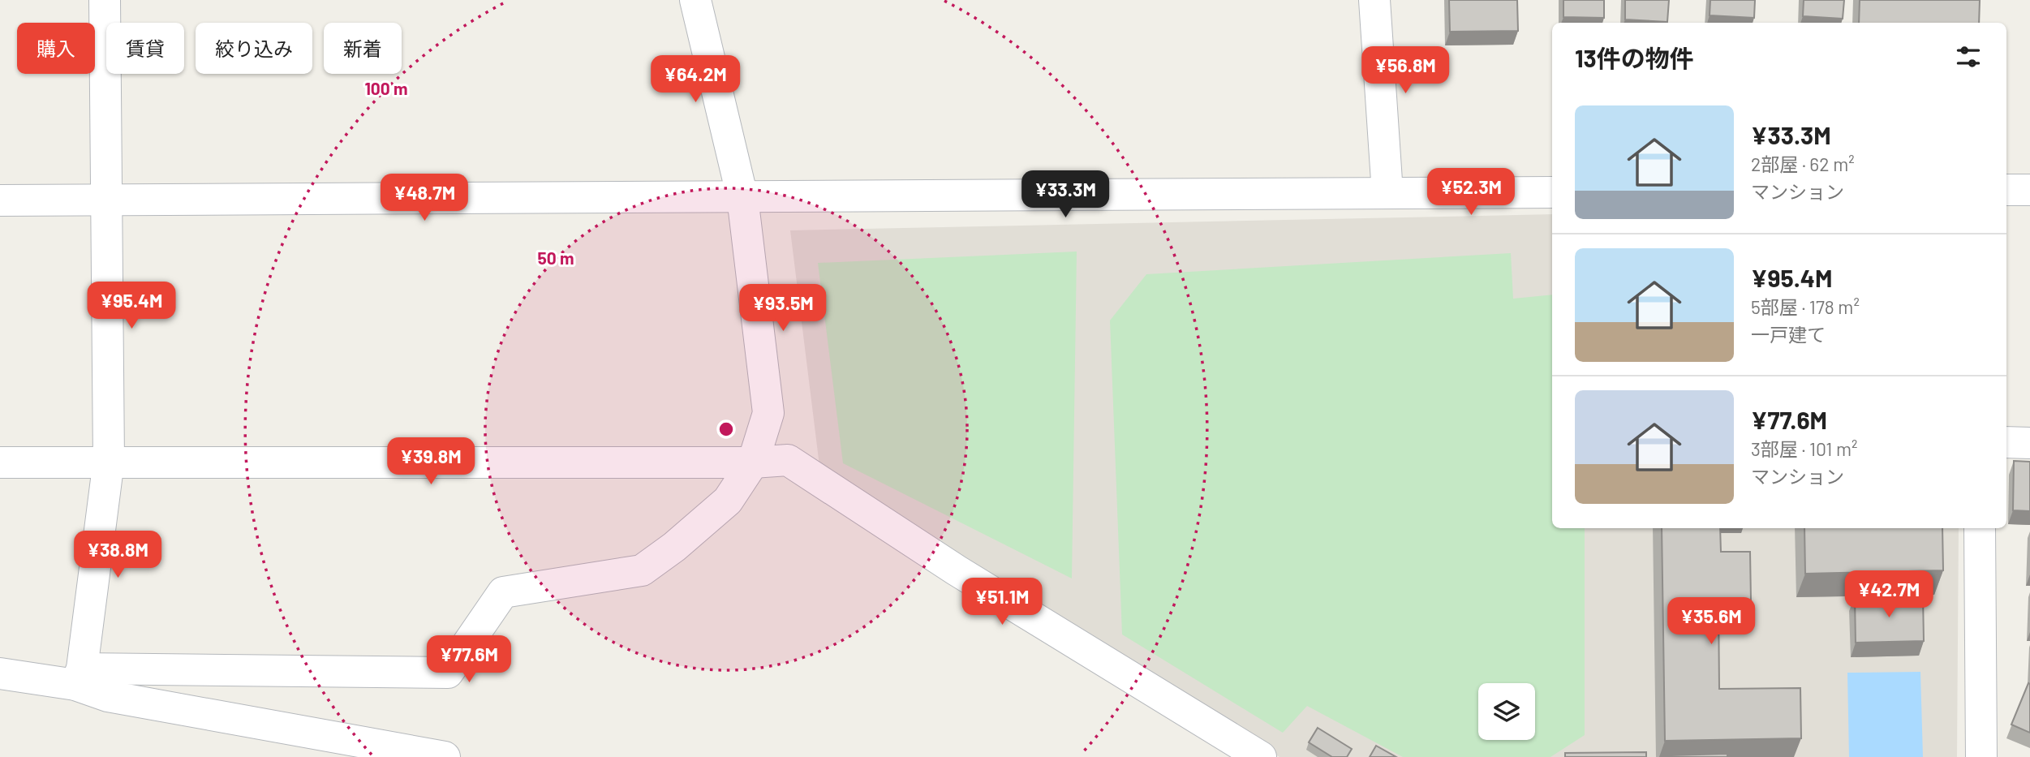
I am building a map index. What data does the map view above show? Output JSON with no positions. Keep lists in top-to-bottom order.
{
  "page": {
    "chip": [
      "購入",
      "賃貸",
      "絞り込み",
      "新着"
    ],
    "heading": "13件の物件",
    "price": [
      "¥56.8M",
      "¥64.2M",
      "¥52.3M",
      "¥33.3M",
      "¥48.7M",
      "¥95.4M",
      "¥93.5M",
      "¥39.8M",
      "¥38.8M",
      "¥42.7M",
      "¥51.1M",
      "¥35.6M",
      "¥77.6M"
    ],
    "list": [
      {
        "name": "¥33.3M",
        "note": "2部屋 · 62 m² · マンション"
      },
      {
        "name": "¥95.4M",
        "note": "5部屋 · 178 m² · 一戸建て"
      },
      {
        "name": "¥77.6M",
        "note": "3部屋 · 101 m² · マンション"
      }
    ]
  },
  "rings": ["100 m", "50 m"]
}
